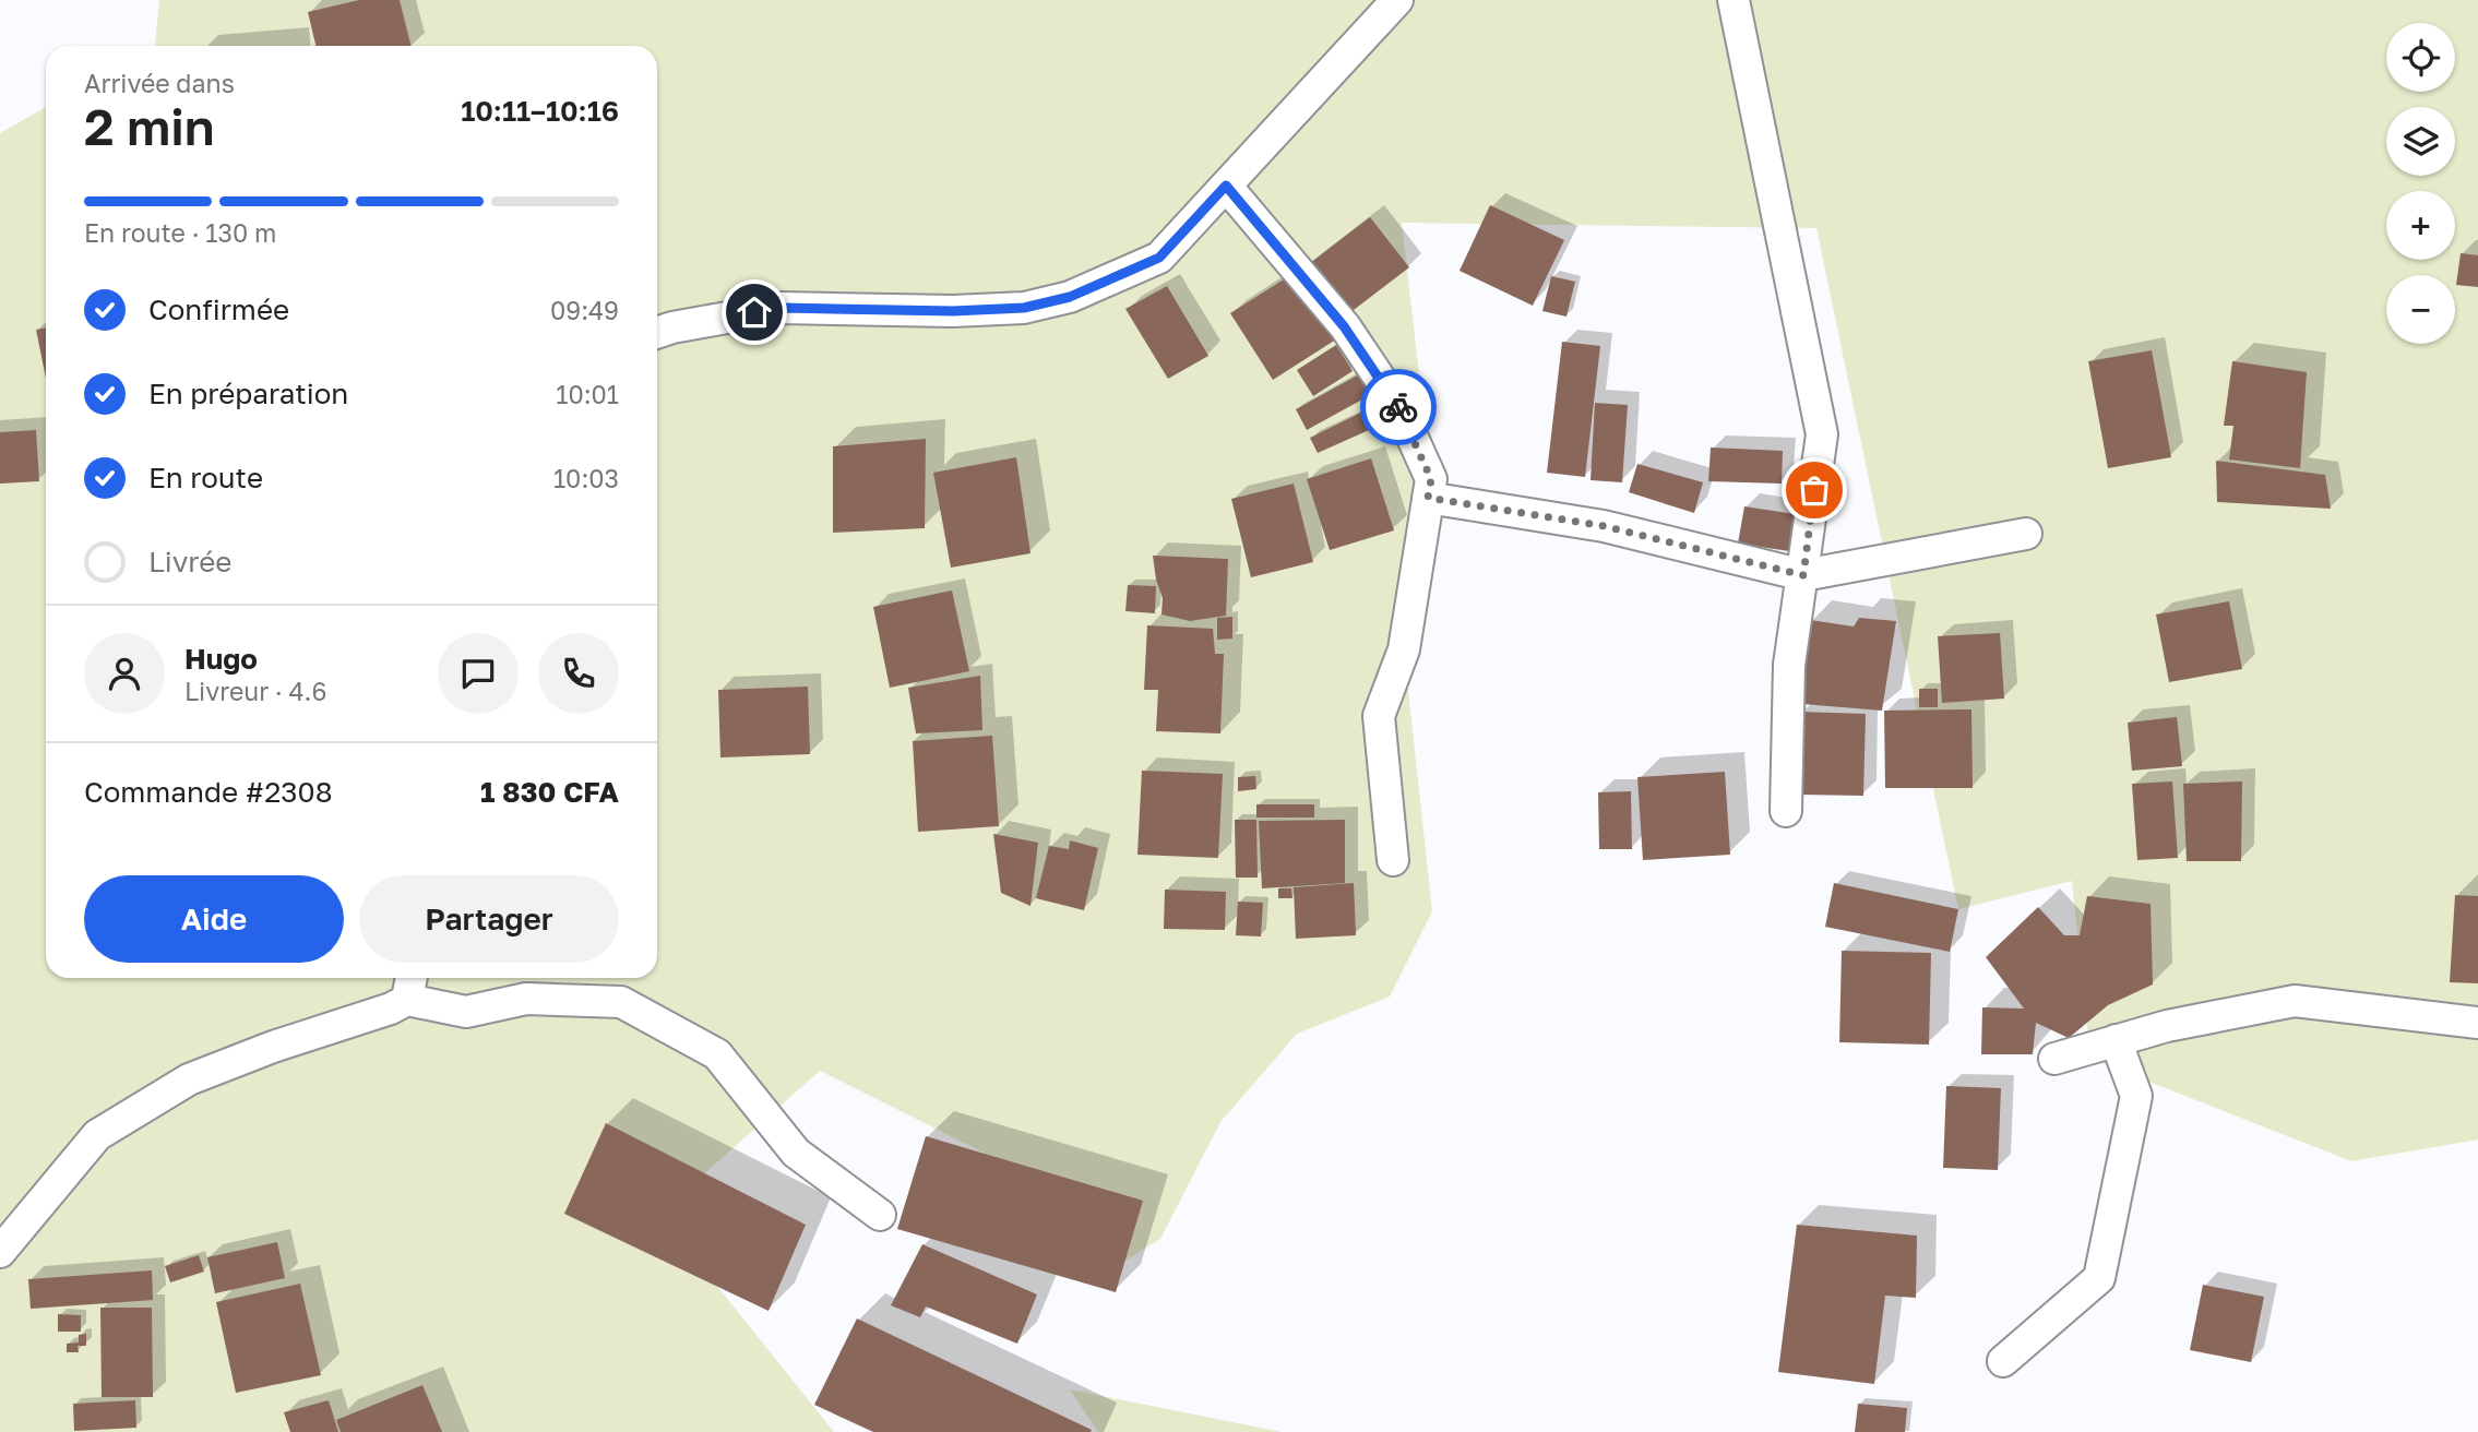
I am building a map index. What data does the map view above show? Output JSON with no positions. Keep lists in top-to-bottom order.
{
  "page": {
    "map_buttons": ["+", "−"],
    "heading": ["2 min", "Arrivée dans", "10:11–10:16"],
    "panel": [
      "Hugo",
      "Livreur · 4.6",
      "Commande #2308",
      "1 830 CFA"
    ],
    "bar": "En route · 130 m",
    "list": [
      ["Confirmée", "09:49"],
      ["En préparation", "10:01"],
      ["En route", "10:03"],
      "Livrée"
    ],
    "buttons": ["Aide", "Partager"]
  }
}
